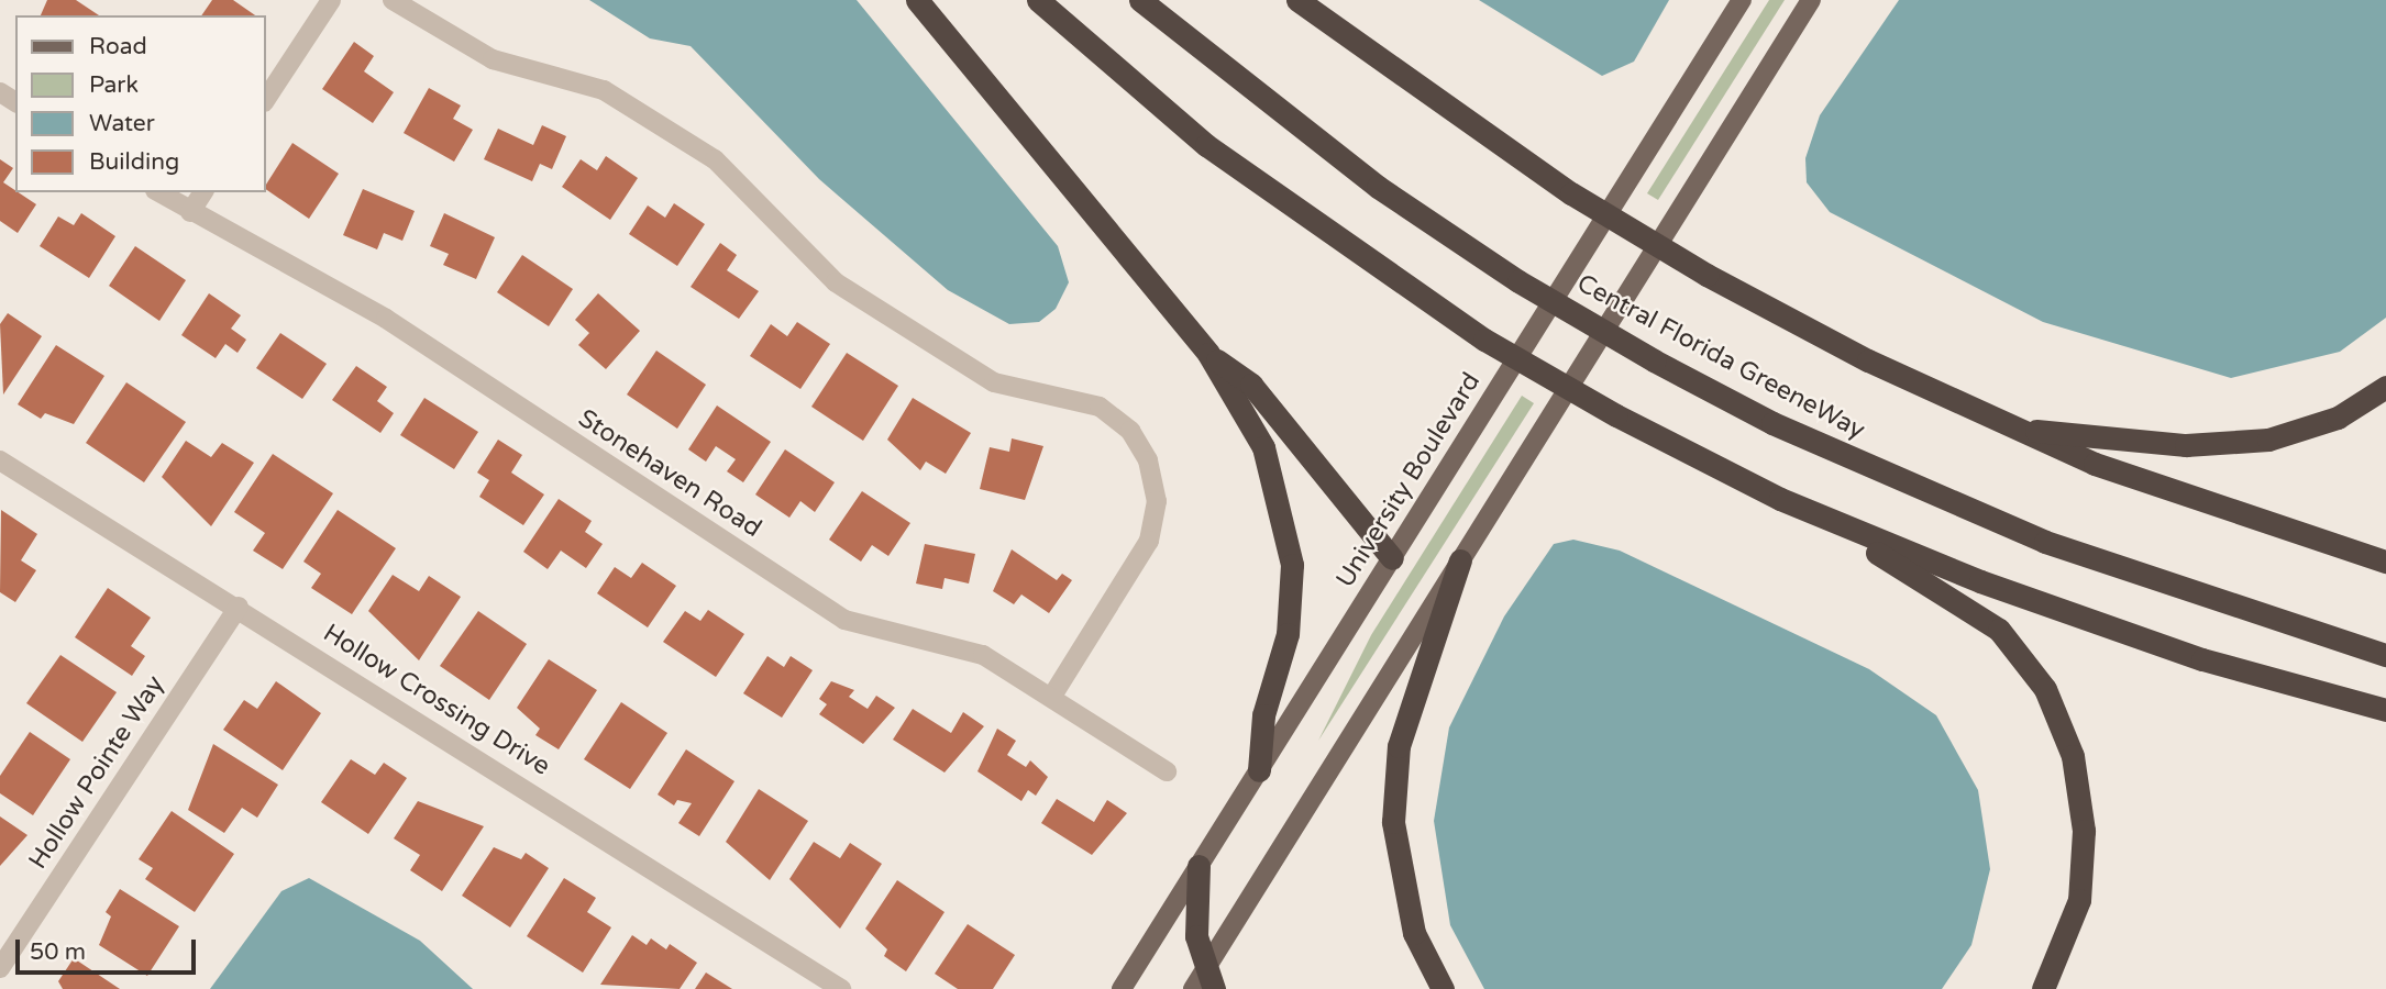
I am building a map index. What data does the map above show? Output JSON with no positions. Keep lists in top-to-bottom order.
{
  "streets": {
    "highway": ["Central Florida GreeneWay"],
    "main road": ["University Boulevard"],
    "street": ["Stonehaven Road", "Hollow Crossing Drive", "Hollow Pointe Way"]
  },
  "crossings": [
    ["Hollow Crossing Drive", "Hollow Pointe Way"]
  ],
  "legend": [
    "Road",
    "Park",
    "Water",
    "Building"
  ],
  "scale_bar": "50 m"
}
